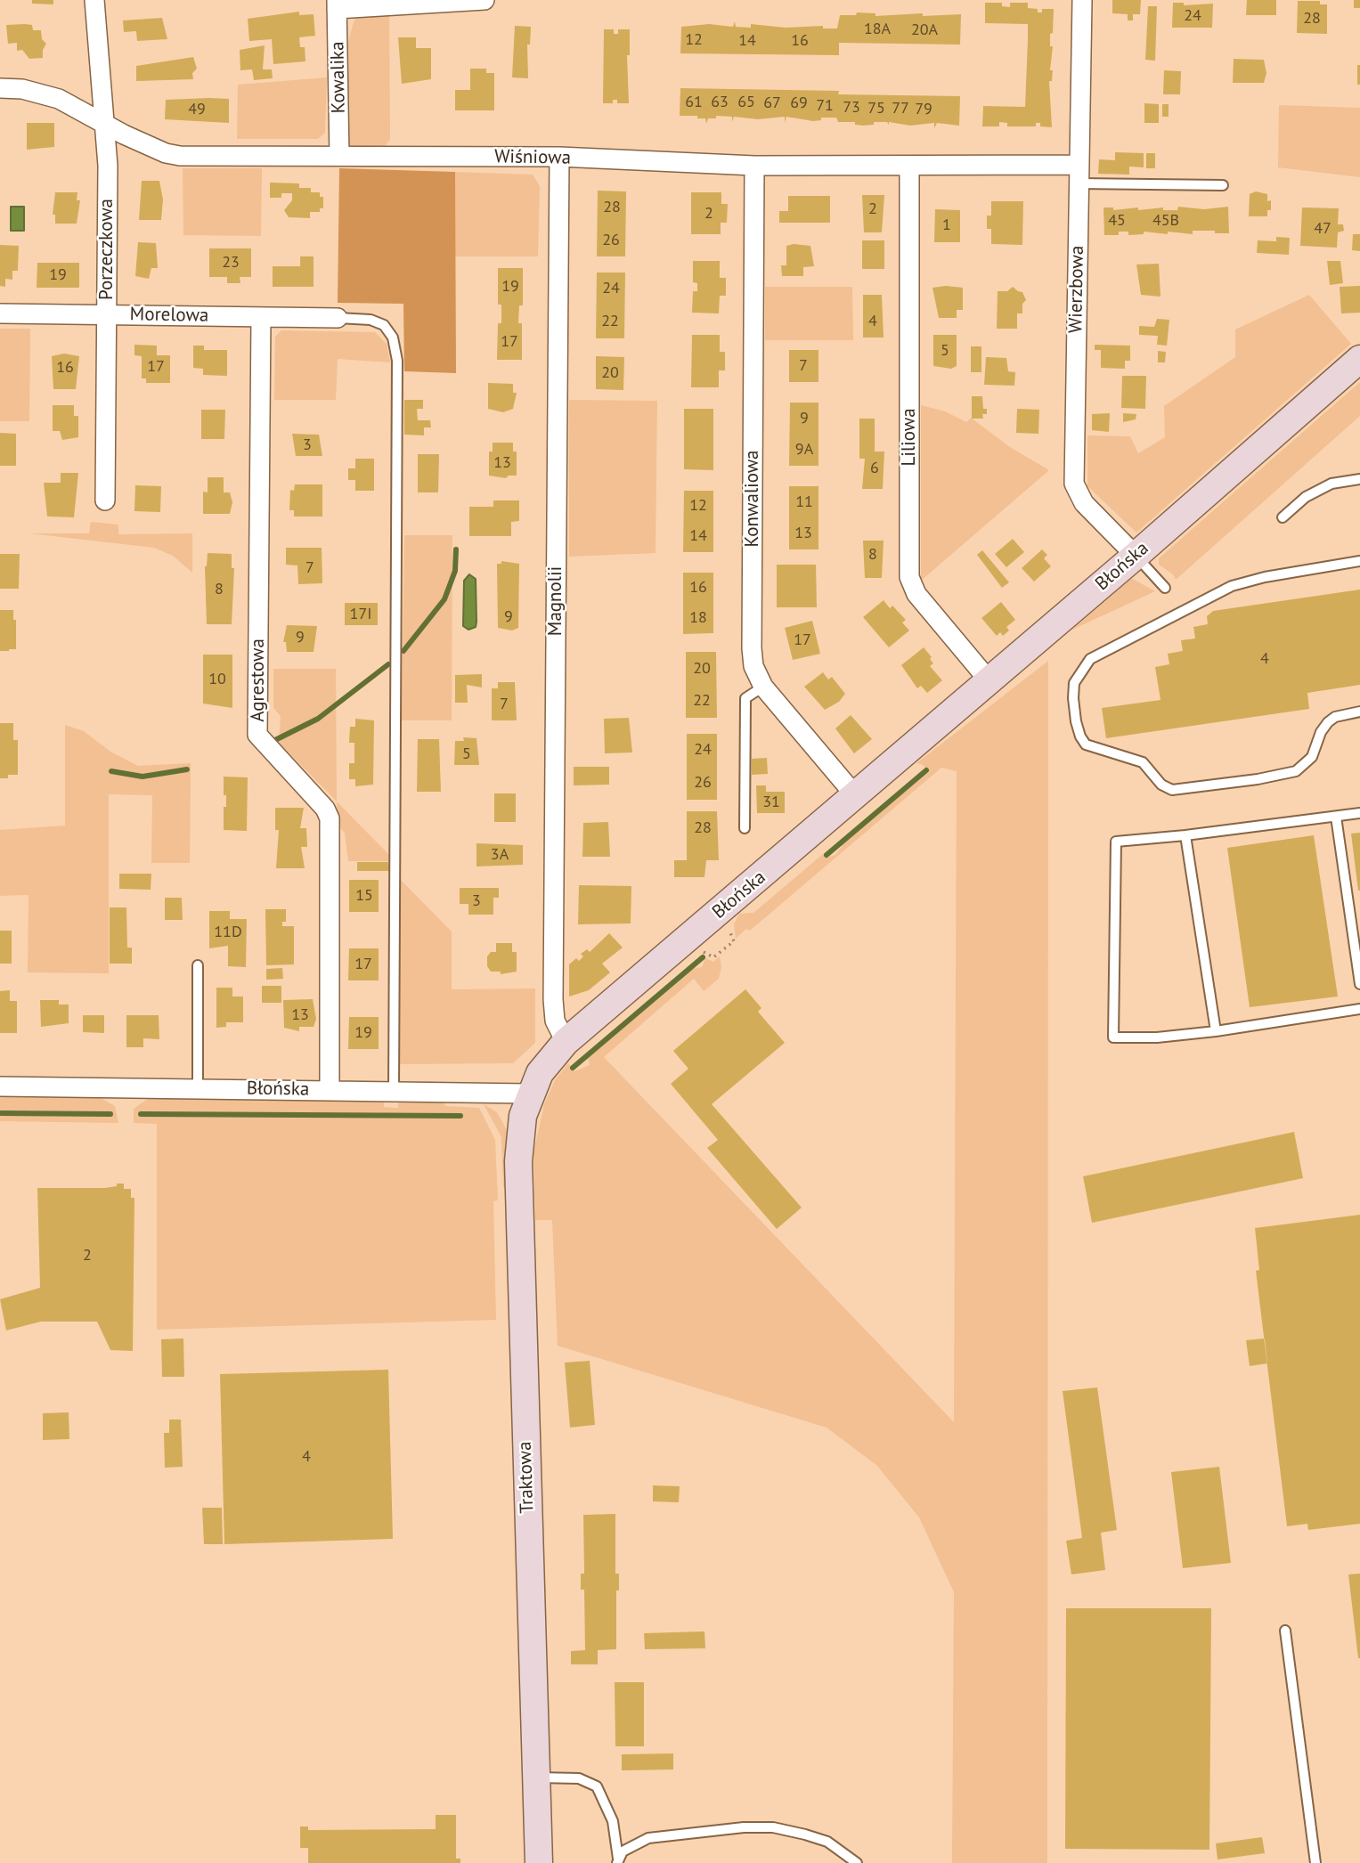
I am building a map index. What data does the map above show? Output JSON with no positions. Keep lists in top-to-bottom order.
{
  "streets": {
    "street": [
      "Kowalika",
      "Wiśniowa",
      "Porzeczkowa",
      "Wierzbowa",
      "Morelowa",
      "Liliowa",
      "Konwaliowa",
      "Błońska",
      "Magnolii",
      "Agrestowa",
      "Traktowa"
    ]
  },
  "crossings": [
    ["Kowalika", "Wiśniowa"],
    ["Wiśniowa", "Porzeczkowa"],
    ["Wiśniowa", "Wierzbowa"],
    ["Wiśniowa", "Liliowa"],
    ["Wiśniowa", "Konwaliowa"],
    ["Wiśniowa", "Magnolii"],
    ["Porzeczkowa", "Morelowa"],
    ["Wierzbowa", "Błońska"],
    ["Morelowa", "Agrestowa"],
    ["Liliowa", "Błońska"],
    ["Konwaliowa", "Błońska"],
    ["Błońska", "Magnolii"],
    ["Błońska", "Agrestowa"],
    ["Błońska", "Traktowa"]
  ],
  "house_numbers": [
    "24",
    "28",
    "18A",
    "20A",
    "12",
    "14",
    "16",
    "61",
    "63",
    "65",
    "67",
    "69",
    "71",
    "73",
    "75",
    "77",
    "49",
    "79",
    "28",
    "2",
    "2",
    "45",
    "45B",
    "1",
    "47",
    "26",
    "23",
    "19",
    "19",
    "24",
    "22",
    "4",
    "17",
    "5",
    "7",
    "17",
    "16",
    "20",
    "9",
    "3",
    "9A",
    "13",
    "6",
    "11",
    "12",
    "13",
    "14",
    "8",
    "7",
    "16",
    "8",
    "17I",
    "9",
    "18",
    "9",
    "17",
    "4",
    "20",
    "10",
    "22",
    "7",
    "24",
    "5",
    "26",
    "31",
    "28",
    "3A",
    "15",
    "3",
    "11D",
    "17",
    "13",
    "19",
    "2",
    "4"
  ]
}
